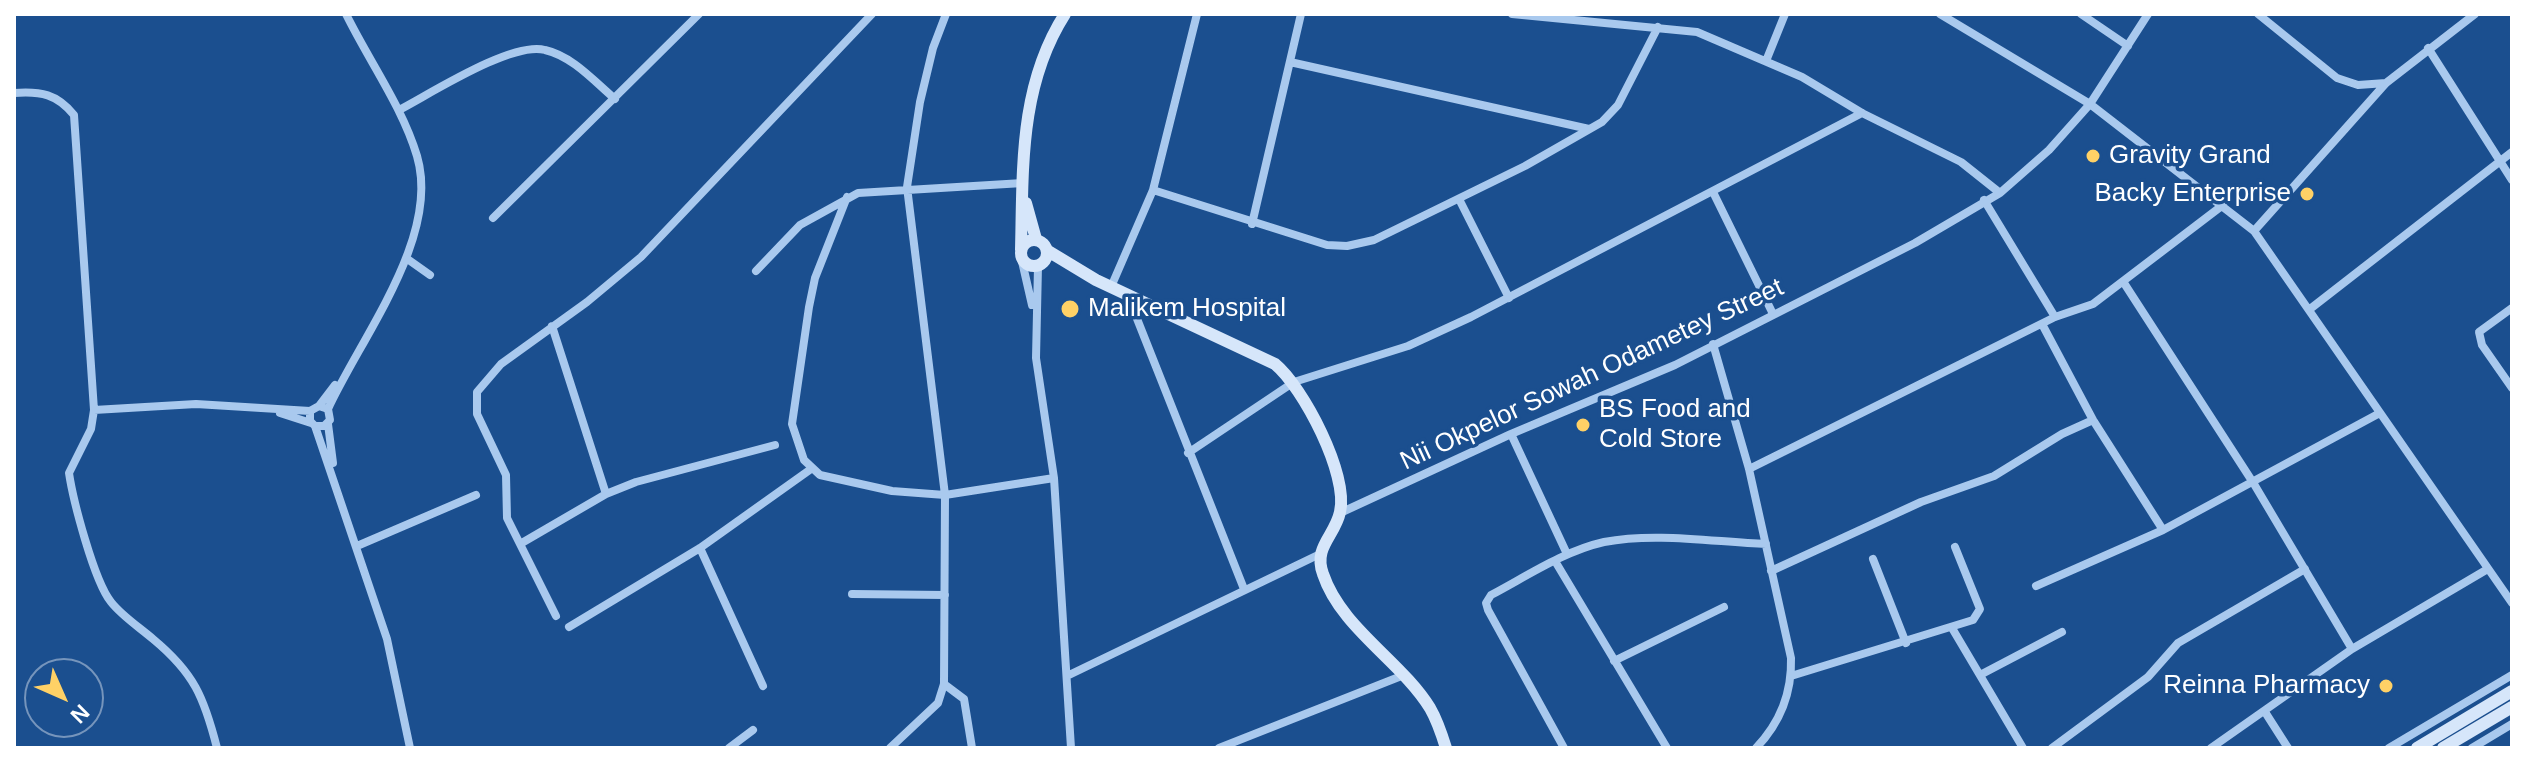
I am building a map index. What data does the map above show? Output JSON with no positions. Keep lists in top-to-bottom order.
{
  "streets": {
    "street": ["Nii Okpelor Sowah Odametey Street"]
  },
  "places": [
    "Gravity Grand",
    "Backy Enterprise",
    "Malikem Hospital",
    "BS Food and Cold Store",
    "Reinna Pharmacy"
  ],
  "north": "bottom right"
}
